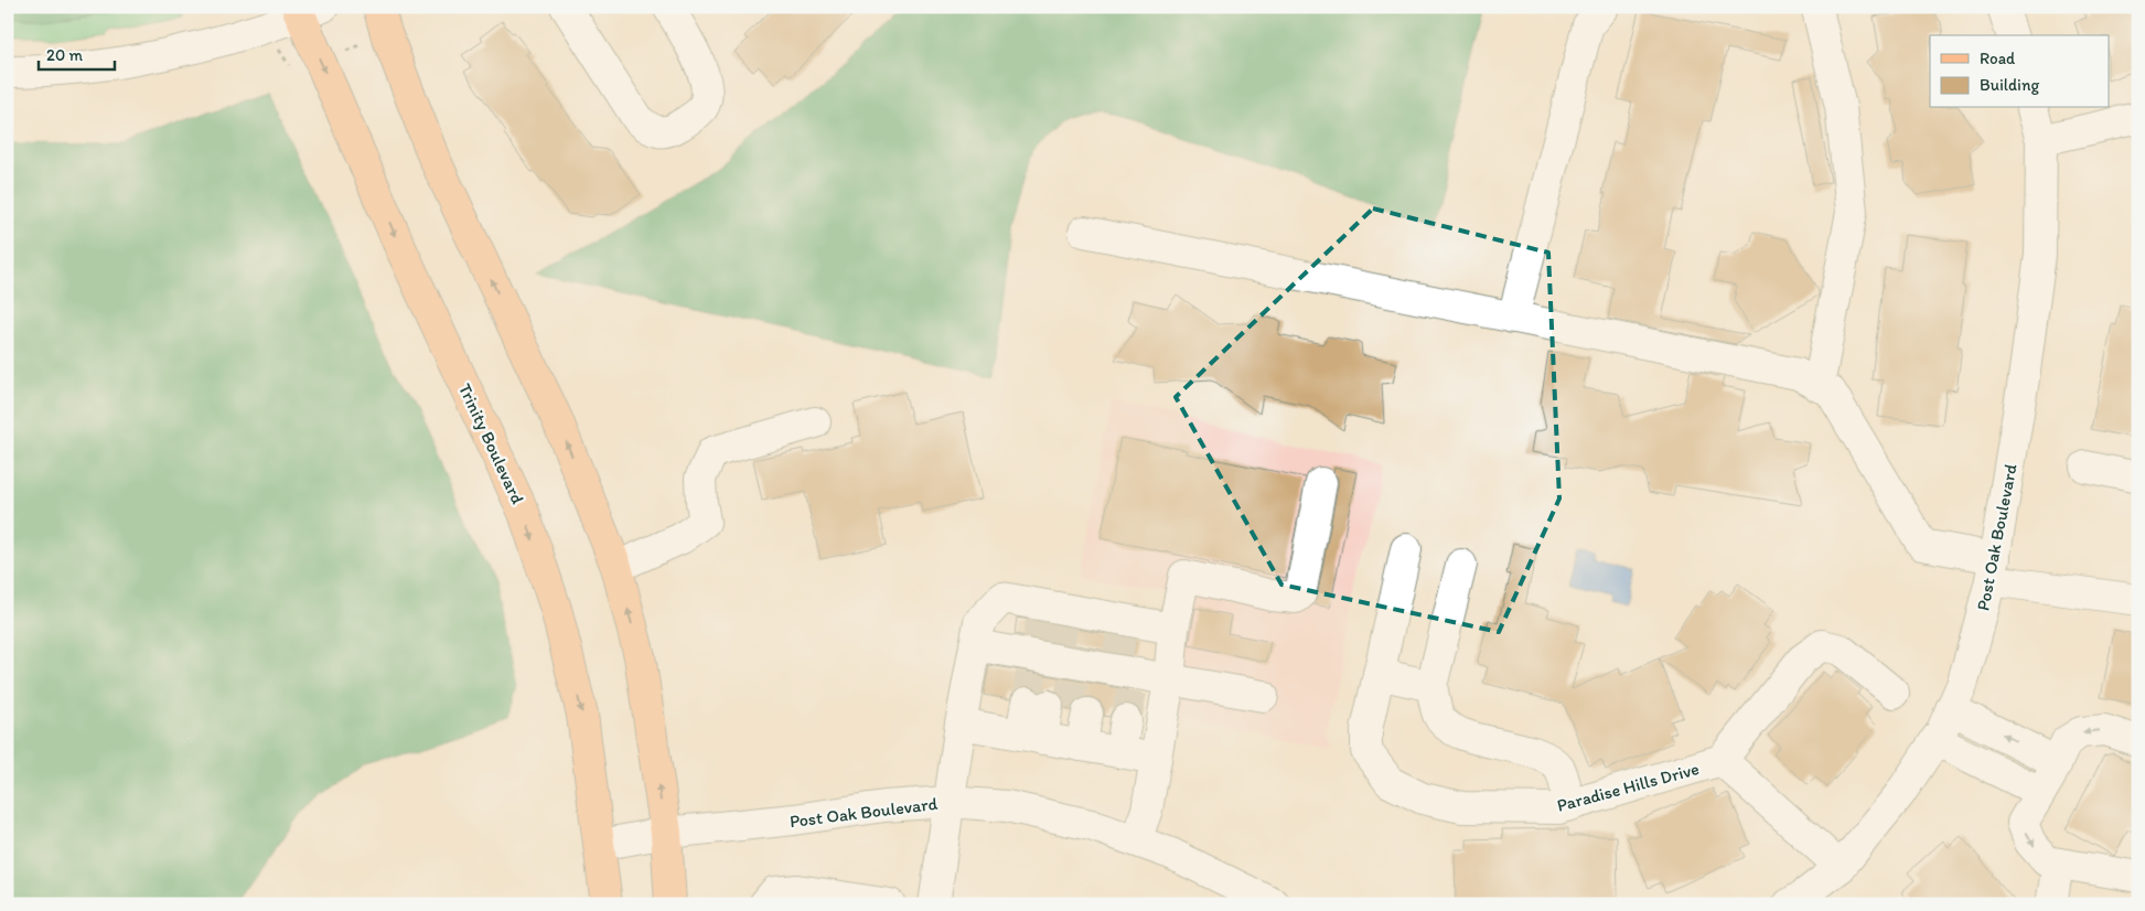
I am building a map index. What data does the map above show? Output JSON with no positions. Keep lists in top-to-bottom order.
{
  "streets": {
    "main road": ["Trinity Boulevard"],
    "street": ["Post Oak Boulevard", "Paradise Hills Drive"]
  },
  "crossings": [
    ["Trinity Boulevard", "Post Oak Boulevard"],
    ["Post Oak Boulevard", "Paradise Hills Drive"]
  ],
  "legend": ["Road", "Building"],
  "scale_bar": "20 m"
}
